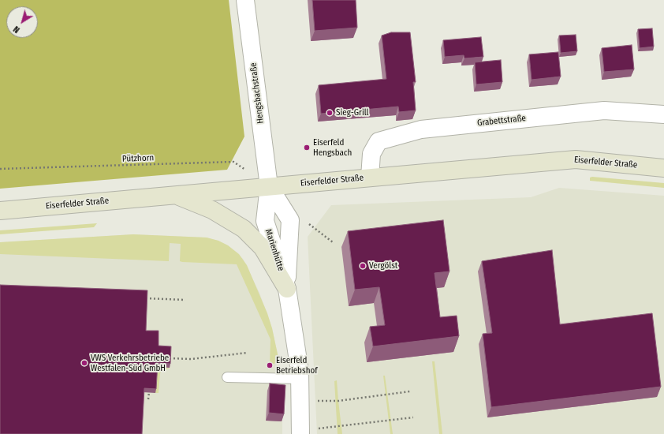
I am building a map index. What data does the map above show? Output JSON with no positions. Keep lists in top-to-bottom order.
{
  "streets": {
    "main road": ["Eiserfelder Straße"],
    "street": ["Hengsbachstraße", "Grabettstraße", "Marienhütte"],
    "path": ["Pützhorn"]
  },
  "crossings": [
    ["Hengsbachstraße", "Eiserfelder Straße"],
    ["Hengsbachstraße", "Marienhütte"],
    ["Grabettstraße", "Eiserfelder Straße"],
    ["Eiserfelder Straße", "Marienhütte"]
  ],
  "places": [
    "Sieg-Grill",
    "Eiserfeld Hengsbach",
    "Vergölst",
    "VWS Verkehrsbetriebe Westfalen-Süd GmbH",
    "Eiserfeld Betriebshof"
  ],
  "north": "bottom left"
}
